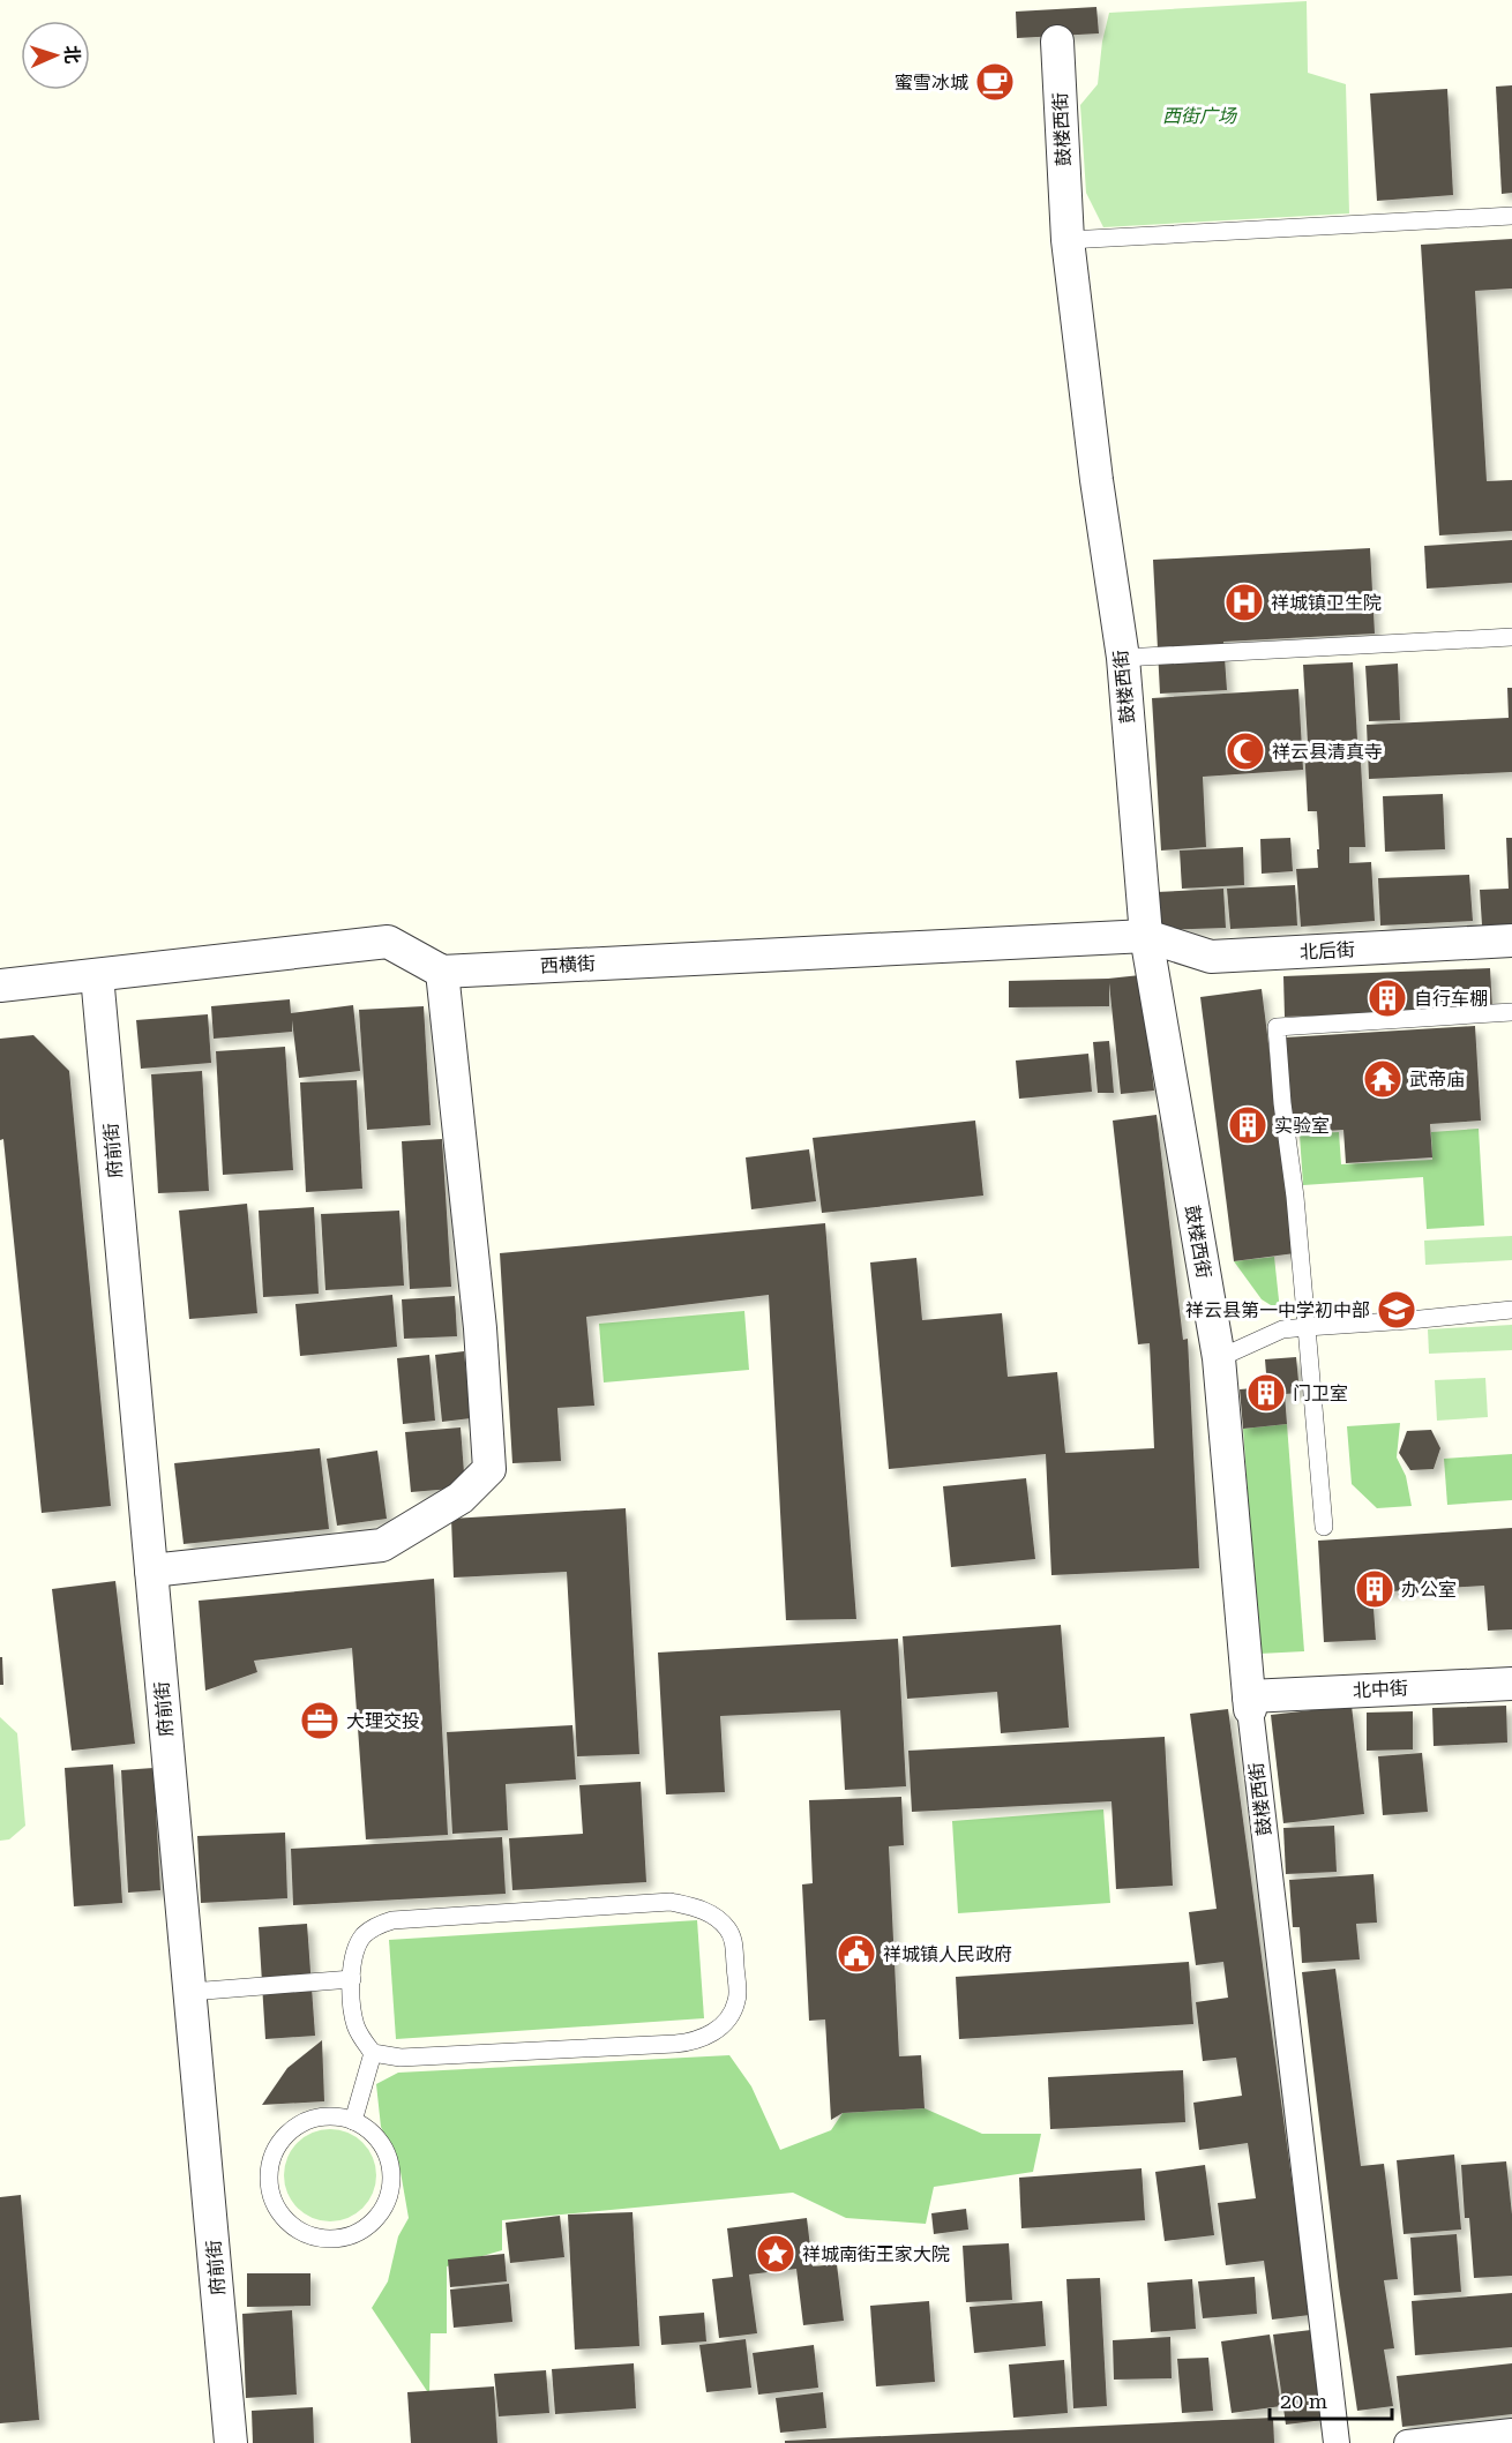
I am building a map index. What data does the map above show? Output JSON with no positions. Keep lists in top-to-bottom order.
{
  "streets": {
    "street": [
      "鼓楼西街",
      "北后街",
      "西横街",
      "府前街",
      "北中街"
    ]
  },
  "crossings": [
    ["鼓楼西街", "北后街"],
    ["鼓楼西街", "西横街"],
    ["鼓楼西街", "北中街"],
    ["北后街", "西横街"]
  ],
  "parks": ["西街广场"],
  "places": {
    "cafe": ["蜜雪冰城"],
    "hospital": ["祥城镇卫生院"],
    "mosque": ["祥云县清真寺"],
    "building": [
      "自行车棚",
      "实验室",
      "门卫室",
      "办公室"
    ],
    "temple": ["武帝庙"],
    "school or university": ["祥云县第一中学初中部"],
    "office": ["大理交投"],
    "public building": ["祥城镇人民政府"],
    "place": ["祥城南街王家大院"]
  },
  "scale_bar": "20 m",
  "north": "right"
}
